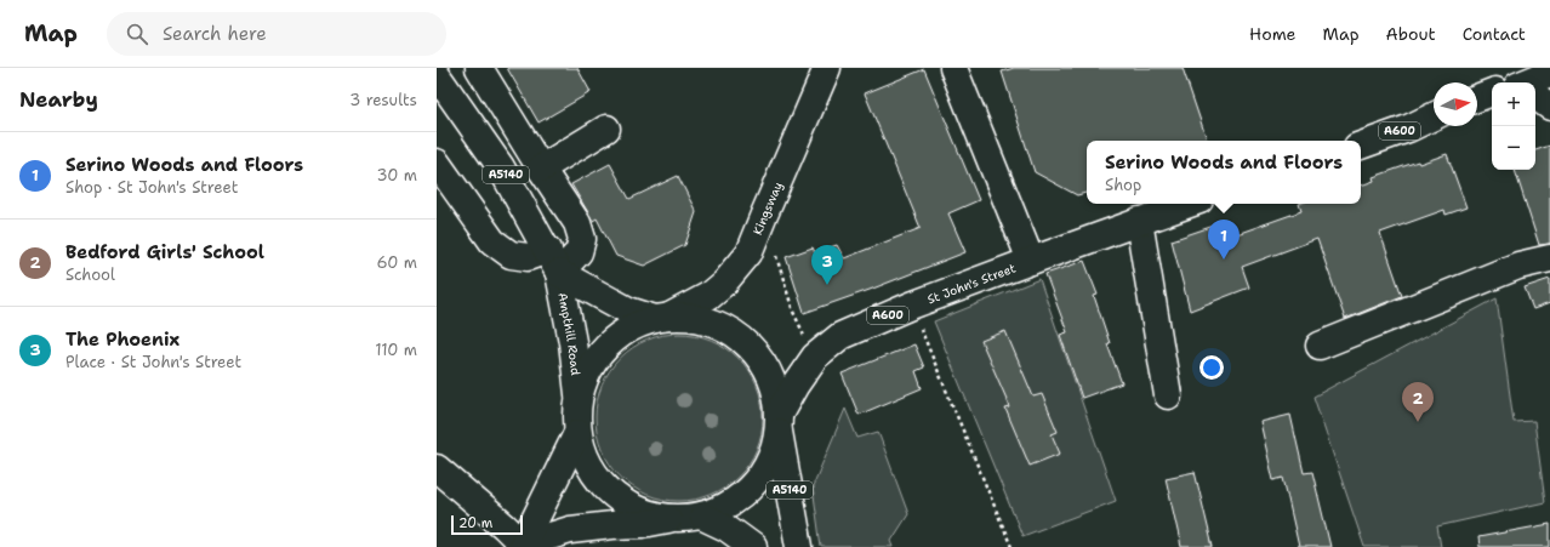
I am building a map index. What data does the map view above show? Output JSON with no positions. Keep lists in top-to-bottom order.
{
  "streets": {
    "main road": [
      "A600",
      "A5140",
      "Kingsway",
      "St John's Street",
      "Ampthill Road"
    ]
  },
  "crossings": [
    ["A600", "A5140"],
    ["A600", "Kingsway"],
    ["A600", "St John's Street"],
    ["A600", "Ampthill Road"],
    ["A5140", "St John's Street"],
    ["A5140", "Ampthill Road"],
    ["Kingsway", "Ampthill Road"],
    ["St John's Street", "Ampthill Road"]
  ],
  "scale_bar": "20 m",
  "north": "right",
  "page": {
    "header": "Map",
    "search": "Search here",
    "nav": [
      "Home",
      "Map",
      "About",
      "Contact"
    ],
    "heading": ["Nearby", "3 results"],
    "map_buttons": ["+", "−"],
    "list": [
      {
        "mark": "1",
        "name": "Serino Woods and Floors",
        "note": "Shop · St John's Street",
        "value": "30 m"
      },
      {
        "mark": "2",
        "name": "Bedford Girls' School",
        "note": "School",
        "value": "60 m"
      },
      {
        "mark": "3",
        "name": "The Phoenix",
        "note": "Place · St John's Street",
        "value": "110 m"
      }
    ],
    "popup": ["Serino Woods and Floors", "Shop"],
    "pins": ["1", "3", "2"],
    "scale": "20 m"
  }
}
